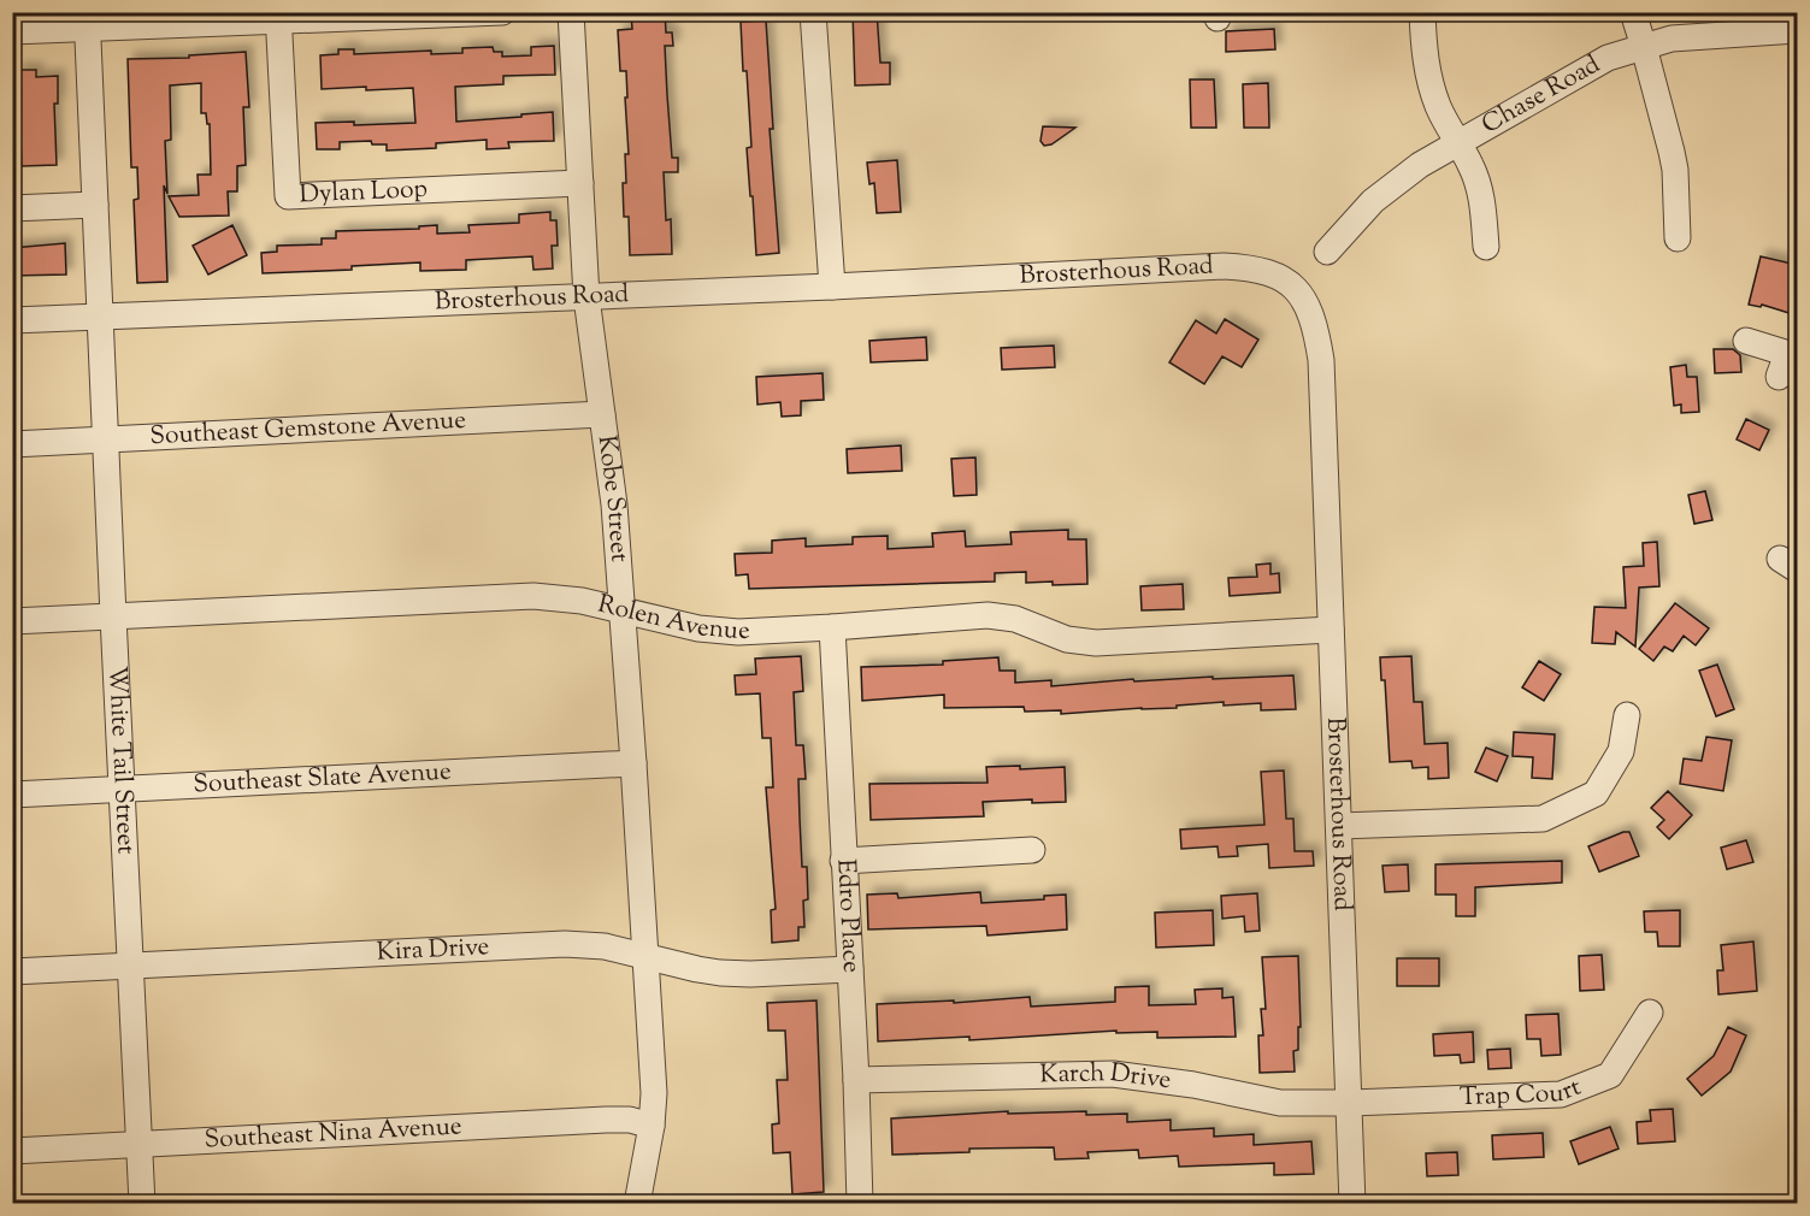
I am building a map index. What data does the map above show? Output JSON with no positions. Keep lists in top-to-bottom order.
{
  "streets": {
    "street": [
      "Chase Road",
      "Dylan Loop",
      "Brosterhous Road",
      "Southeast Gemstone Avenue",
      "Kobe Street",
      "Rolen Avenue",
      "White Tail Street",
      "Southeast Slate Avenue",
      "Edro Place",
      "Kira Drive",
      "Karch Drive",
      "Trap Court",
      "Southeast Nina Avenue"
    ]
  },
  "crossings": [
    ["Dylan Loop", "Kobe Street"],
    ["Brosterhous Road", "Kobe Street"],
    ["Brosterhous Road", "Rolen Avenue"],
    ["Brosterhous Road", "White Tail Street"],
    ["Brosterhous Road", "Karch Drive"],
    ["Brosterhous Road", "Trap Court"],
    ["Southeast Gemstone Avenue", "Kobe Street"],
    ["Southeast Gemstone Avenue", "White Tail Street"],
    ["Kobe Street", "Rolen Avenue"],
    ["Kobe Street", "Southeast Slate Avenue"],
    ["Kobe Street", "Kira Drive"],
    ["Kobe Street", "Southeast Nina Avenue"],
    ["Rolen Avenue", "White Tail Street"],
    ["Rolen Avenue", "Edro Place"],
    ["White Tail Street", "Southeast Slate Avenue"],
    ["White Tail Street", "Kira Drive"],
    ["White Tail Street", "Southeast Nina Avenue"],
    ["Edro Place", "Kira Drive"],
    ["Edro Place", "Karch Drive"],
    ["Karch Drive", "Trap Court"]
  ]
}
